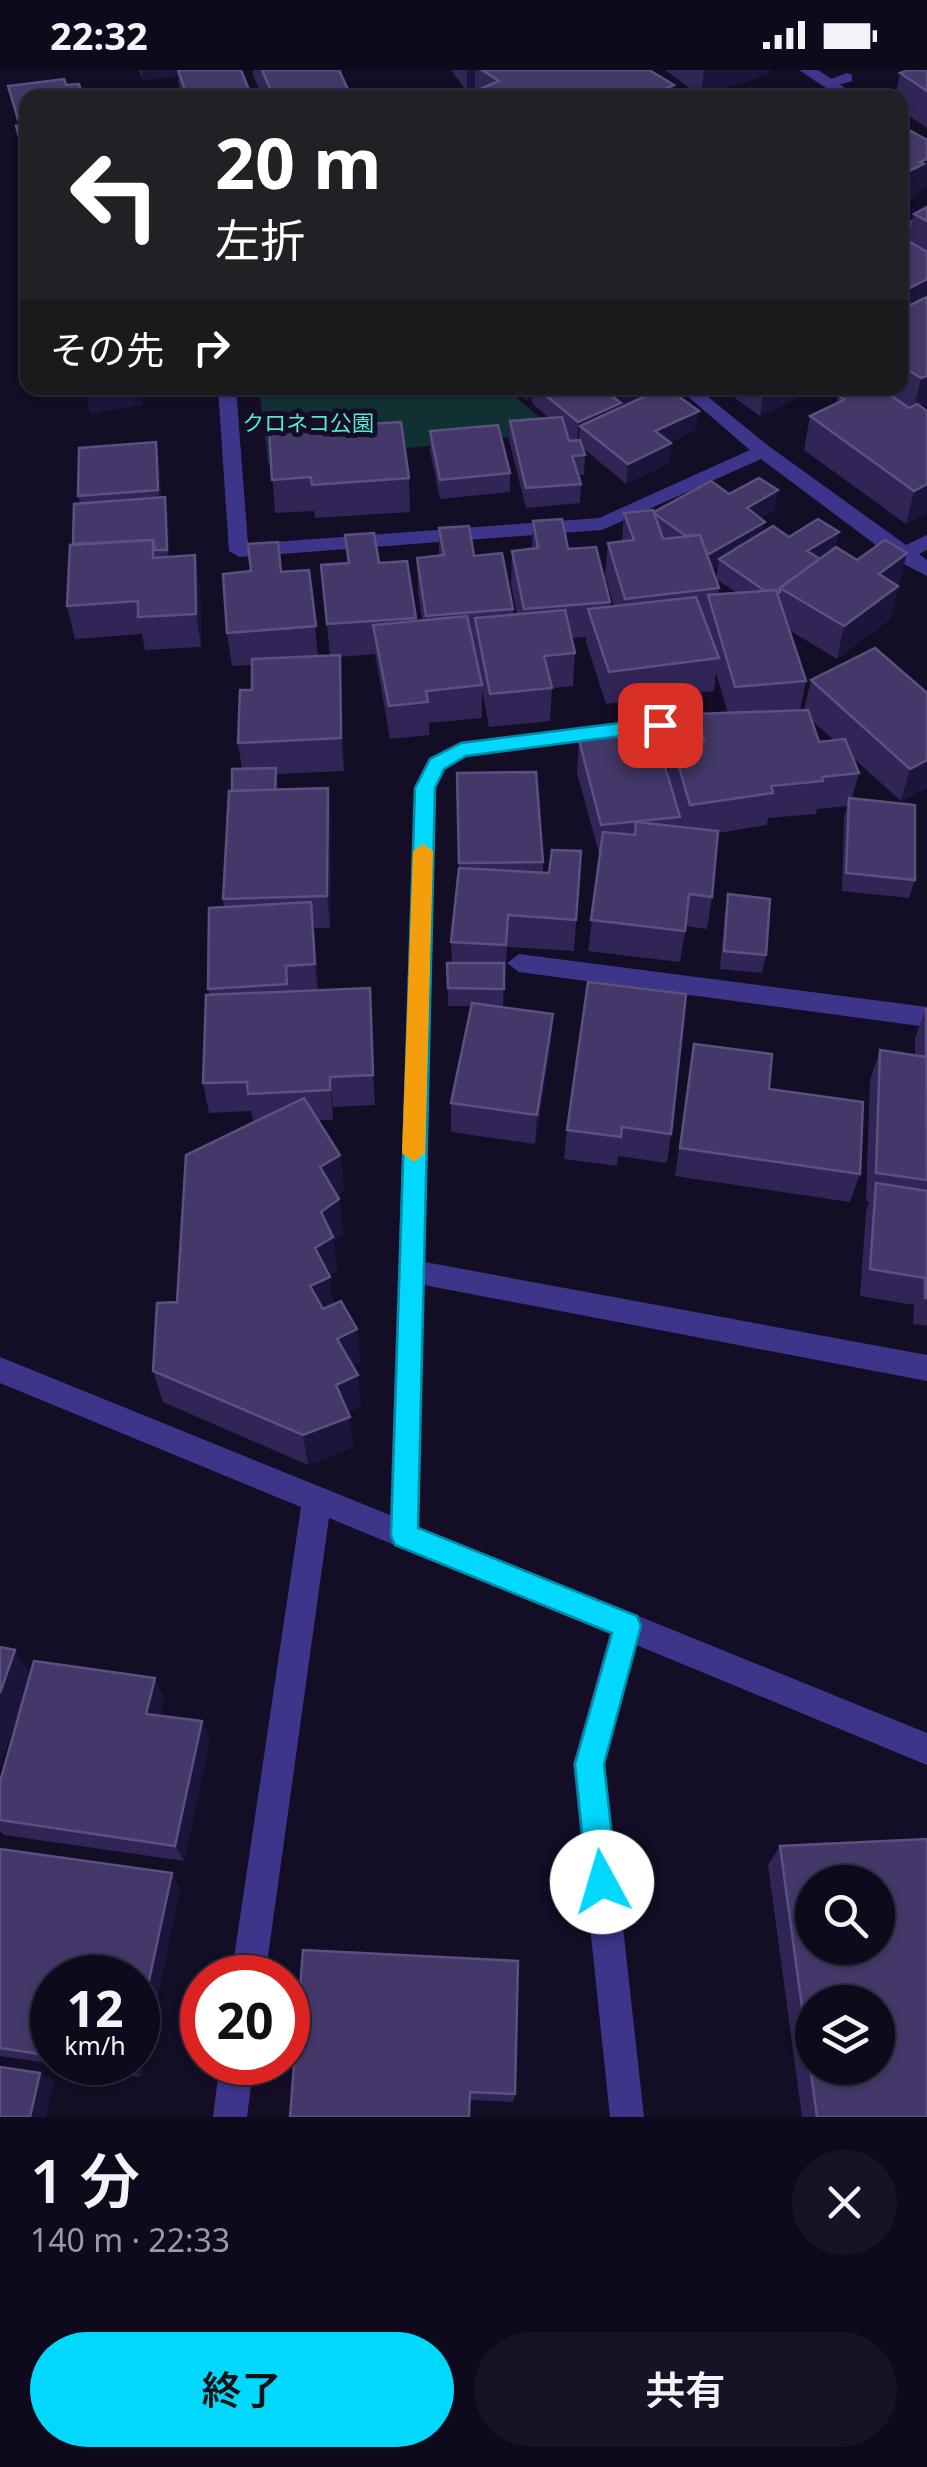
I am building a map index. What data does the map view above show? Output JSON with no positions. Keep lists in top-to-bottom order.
{
  "parks": ["クロネコ公園"],
  "page": {
    "status": "22:32",
    "turn": ["20 m", "左折"],
    "then": "その先",
    "speed": "12 km/h",
    "limit": "20",
    "heading": ["1 分", "140 m · 22:33"],
    "buttons": ["終了", "共有"]
  }
}
